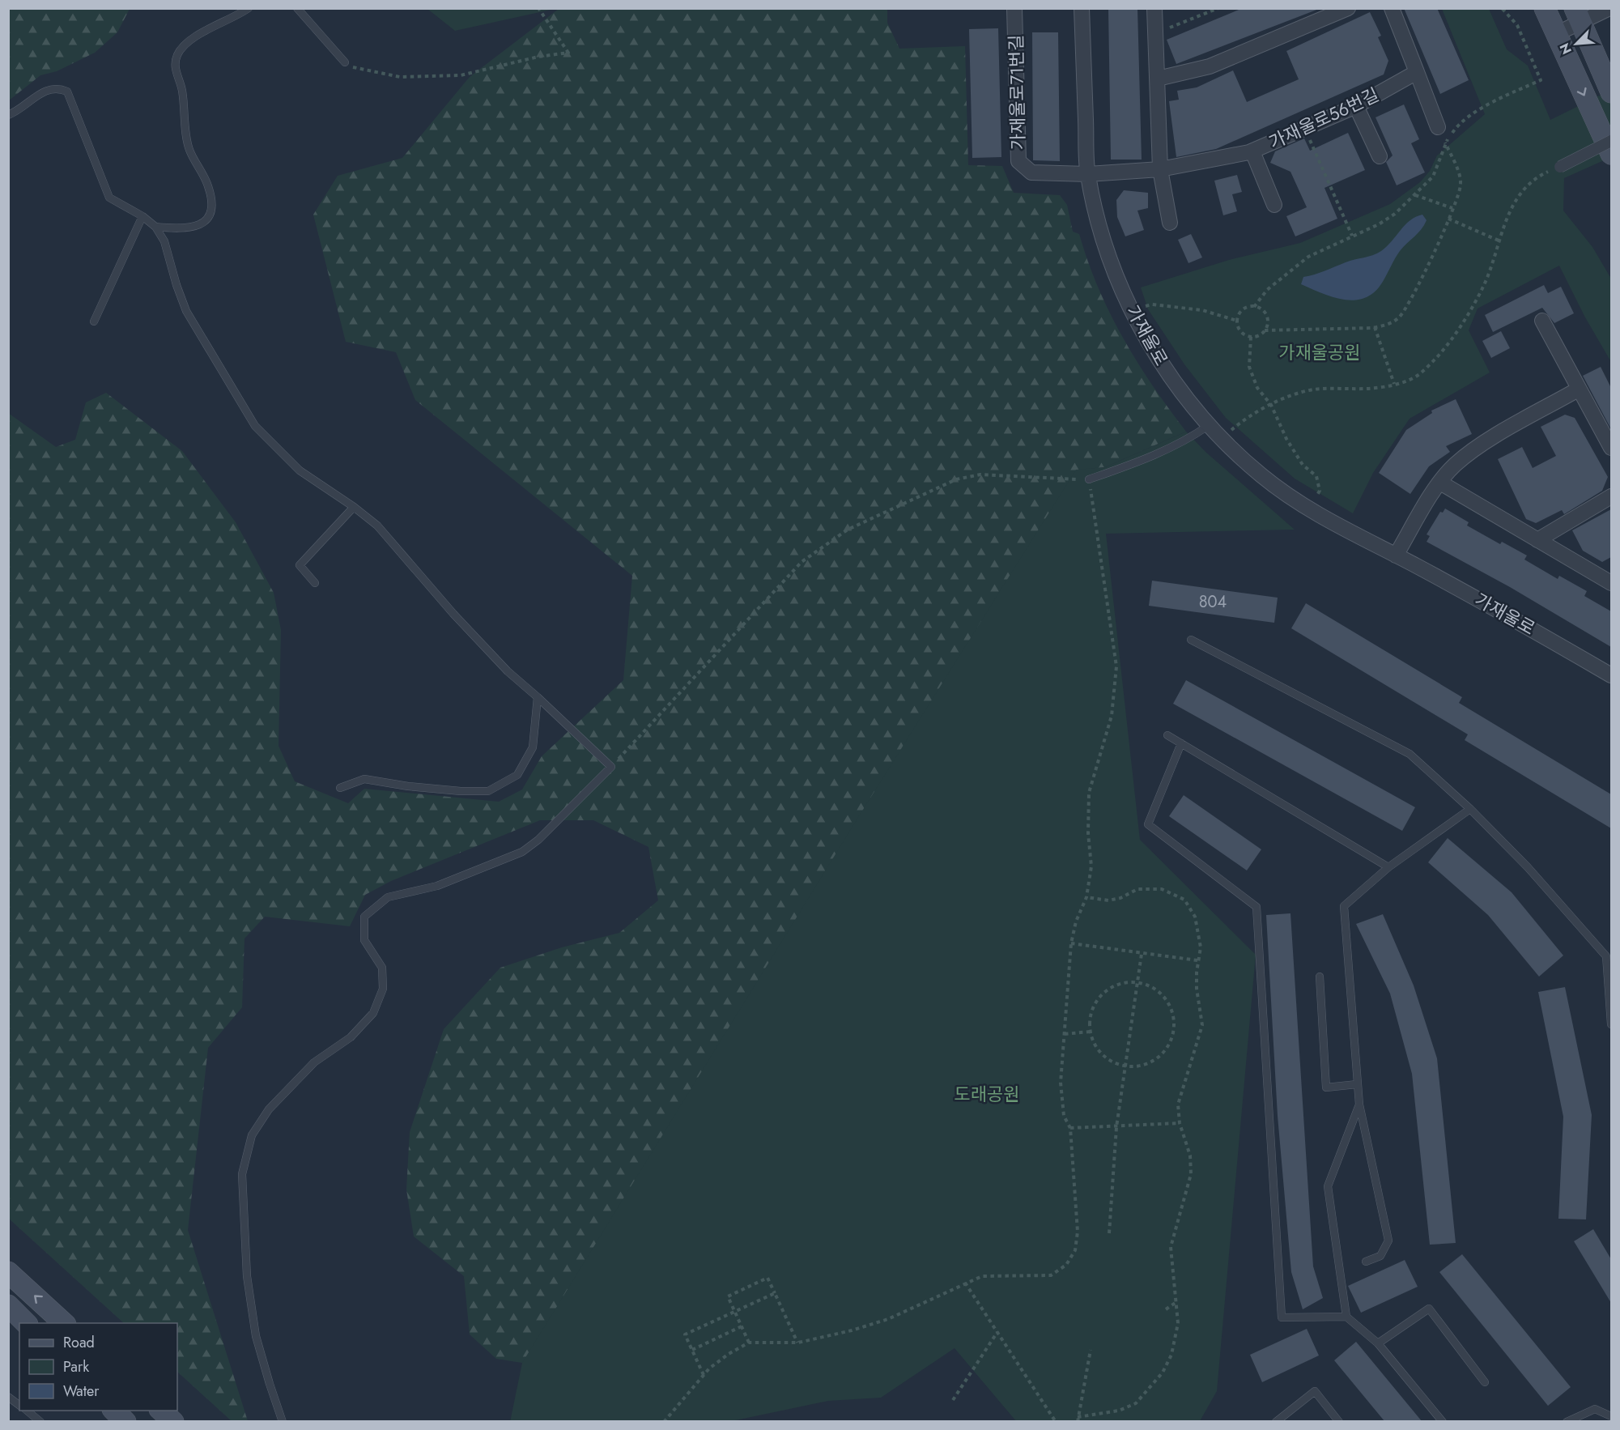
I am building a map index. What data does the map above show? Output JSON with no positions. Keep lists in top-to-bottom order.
{
  "streets": {
    "street": ["가재울로71번길", "가재울로56번길", "가재울로"]
  },
  "crossings": [
    ["가재울로71번길", "가재울로56번길"],
    ["가재울로71번길", "가재울로"],
    ["가재울로56번길", "가재울로"]
  ],
  "parks": ["가재울공원", "도래공원"],
  "house_numbers": ["804"],
  "legend": ["Road", "Park", "Water"],
  "north": "bottom left"
}
